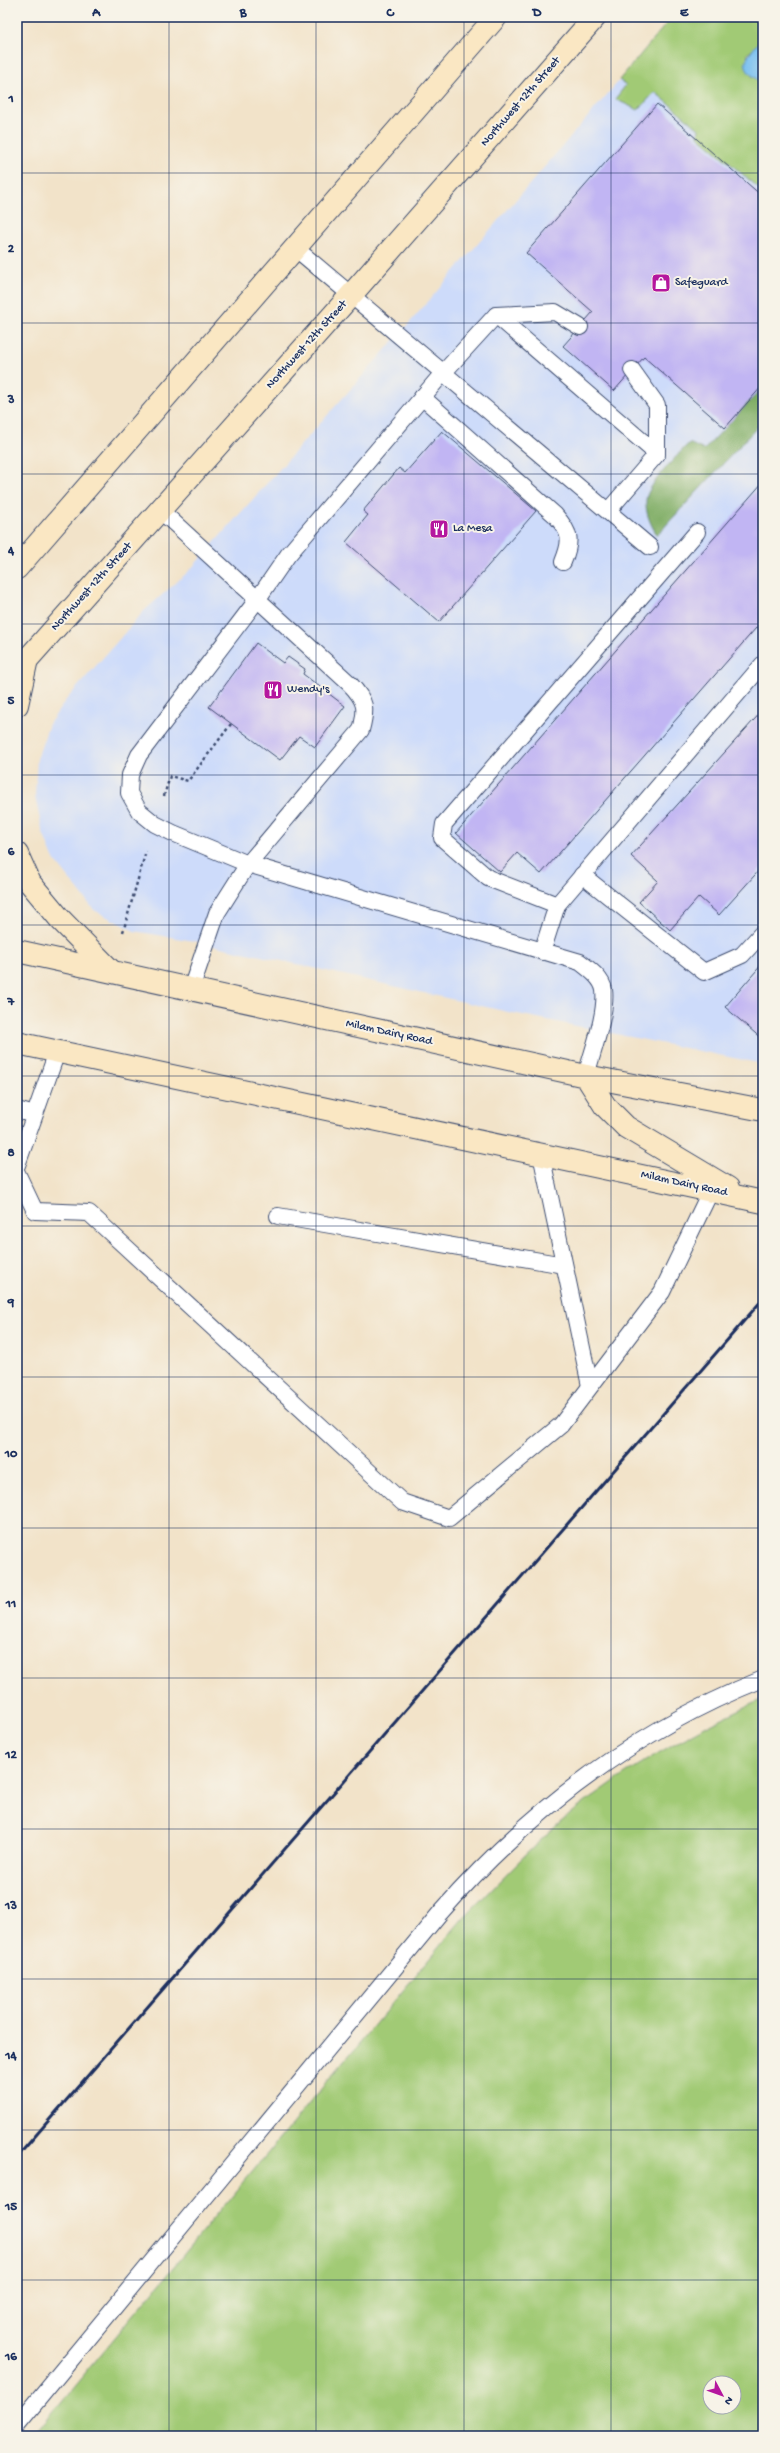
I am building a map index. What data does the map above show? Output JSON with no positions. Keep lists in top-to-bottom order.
{
  "streets": {
    "main road": ["Northwest 12th Street", "Milam Dairy Road"]
  },
  "places": {
    "shop": ["Safeguard"],
    "restaurant": ["La Mesa", "Wendy's"]
  },
  "north": "bottom right",
  "grid": {
    "columns": [
      "A",
      "B",
      "C",
      "D",
      "E"
    ],
    "rows": [
      "1",
      "2",
      "3",
      "4",
      "5",
      "6",
      "7",
      "8",
      "9",
      "10",
      "11",
      "12",
      "13",
      "14",
      "15",
      "16"
    ]
  }
}
